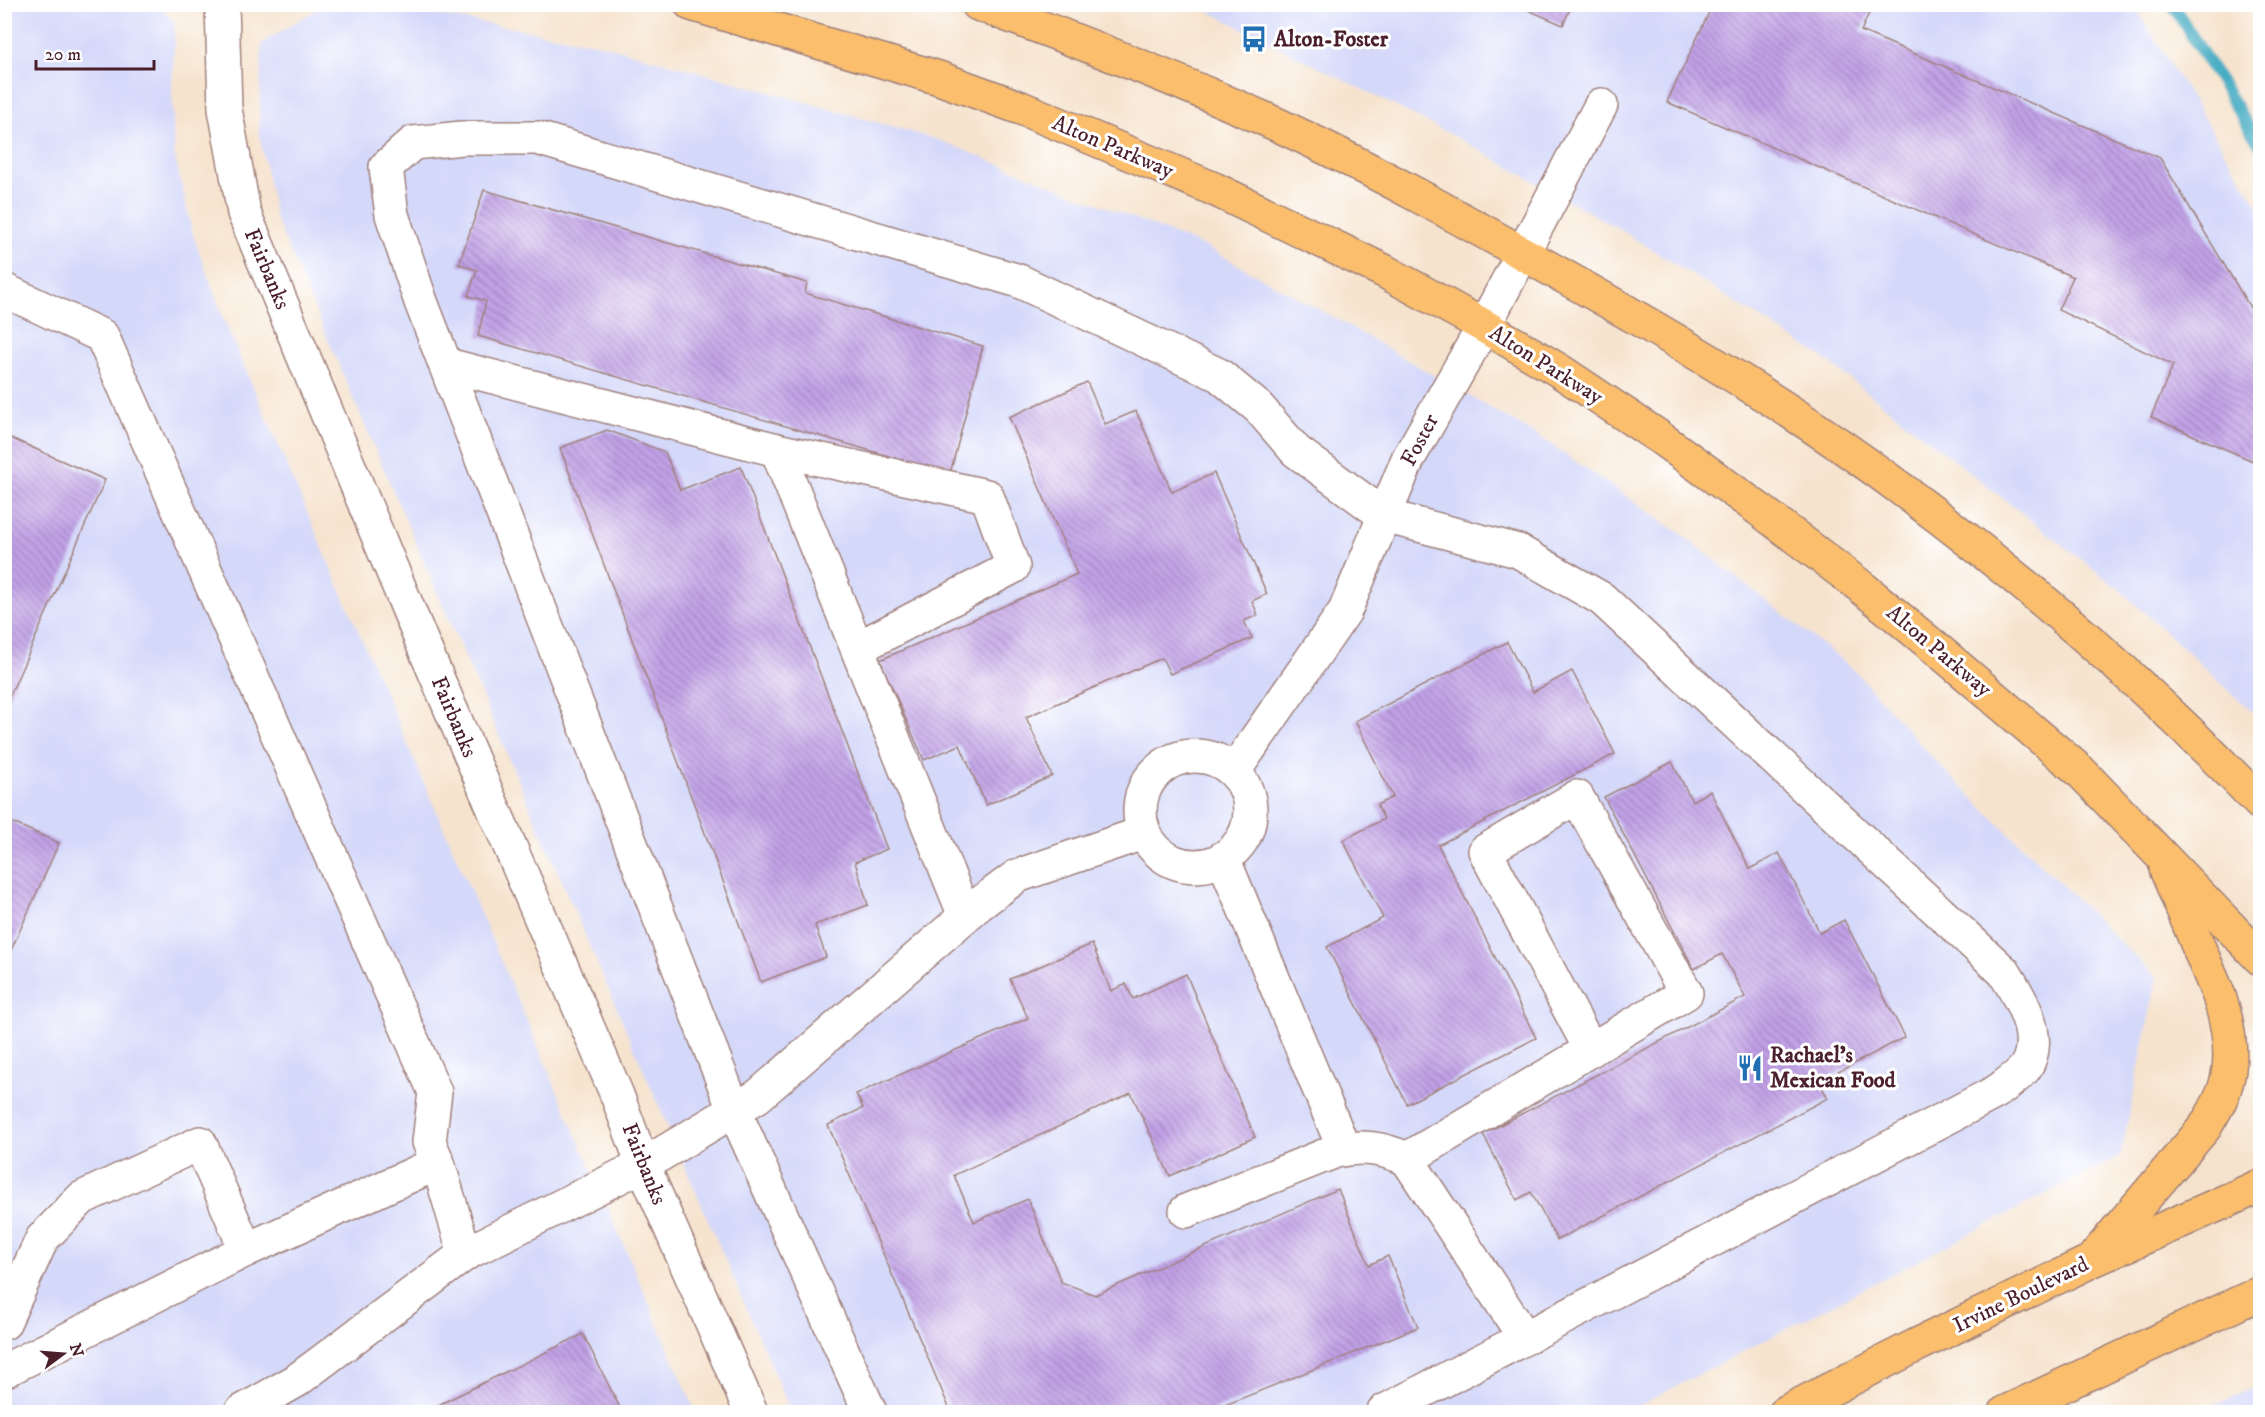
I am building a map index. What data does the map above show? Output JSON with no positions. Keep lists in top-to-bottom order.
{
  "streets": {
    "main road": ["Alton Parkway", "Irvine Boulevard"],
    "street": ["Fairbanks", "Foster"]
  },
  "crossings": [
    ["Alton Parkway", "Foster"]
  ],
  "places": {
    "bus stop": ["Alton-Foster"],
    "restaurant": ["Rachael's Mexican Food"]
  },
  "scale_bar": "20 m",
  "north": "right"
}
